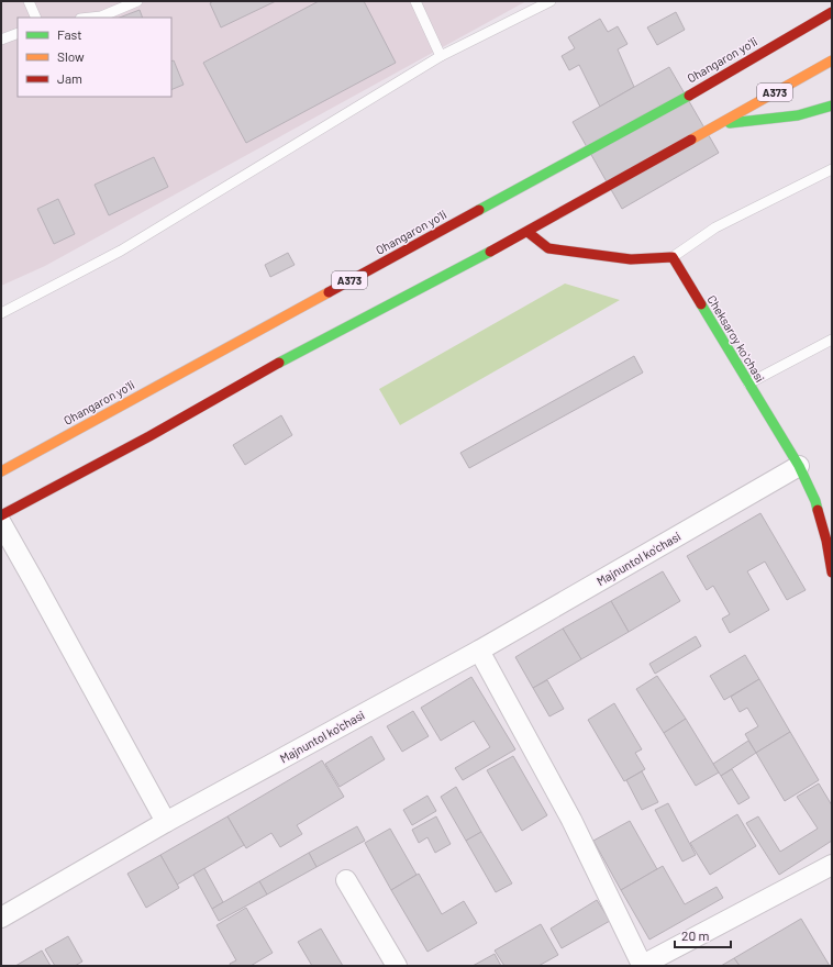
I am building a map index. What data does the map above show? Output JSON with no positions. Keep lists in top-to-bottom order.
{
  "streets": {
    "main road": ["Ohangaron yoʻli", "A373", "Cheksaroy koʻchasi"],
    "street": ["Majnuntol ko'chasi"]
  },
  "crossings": [
    ["Cheksaroy koʻchasi", "Majnuntol ko'chasi"]
  ],
  "legend": ["Fast", "Slow", "Jam"],
  "scale_bar": "20 m"
}
